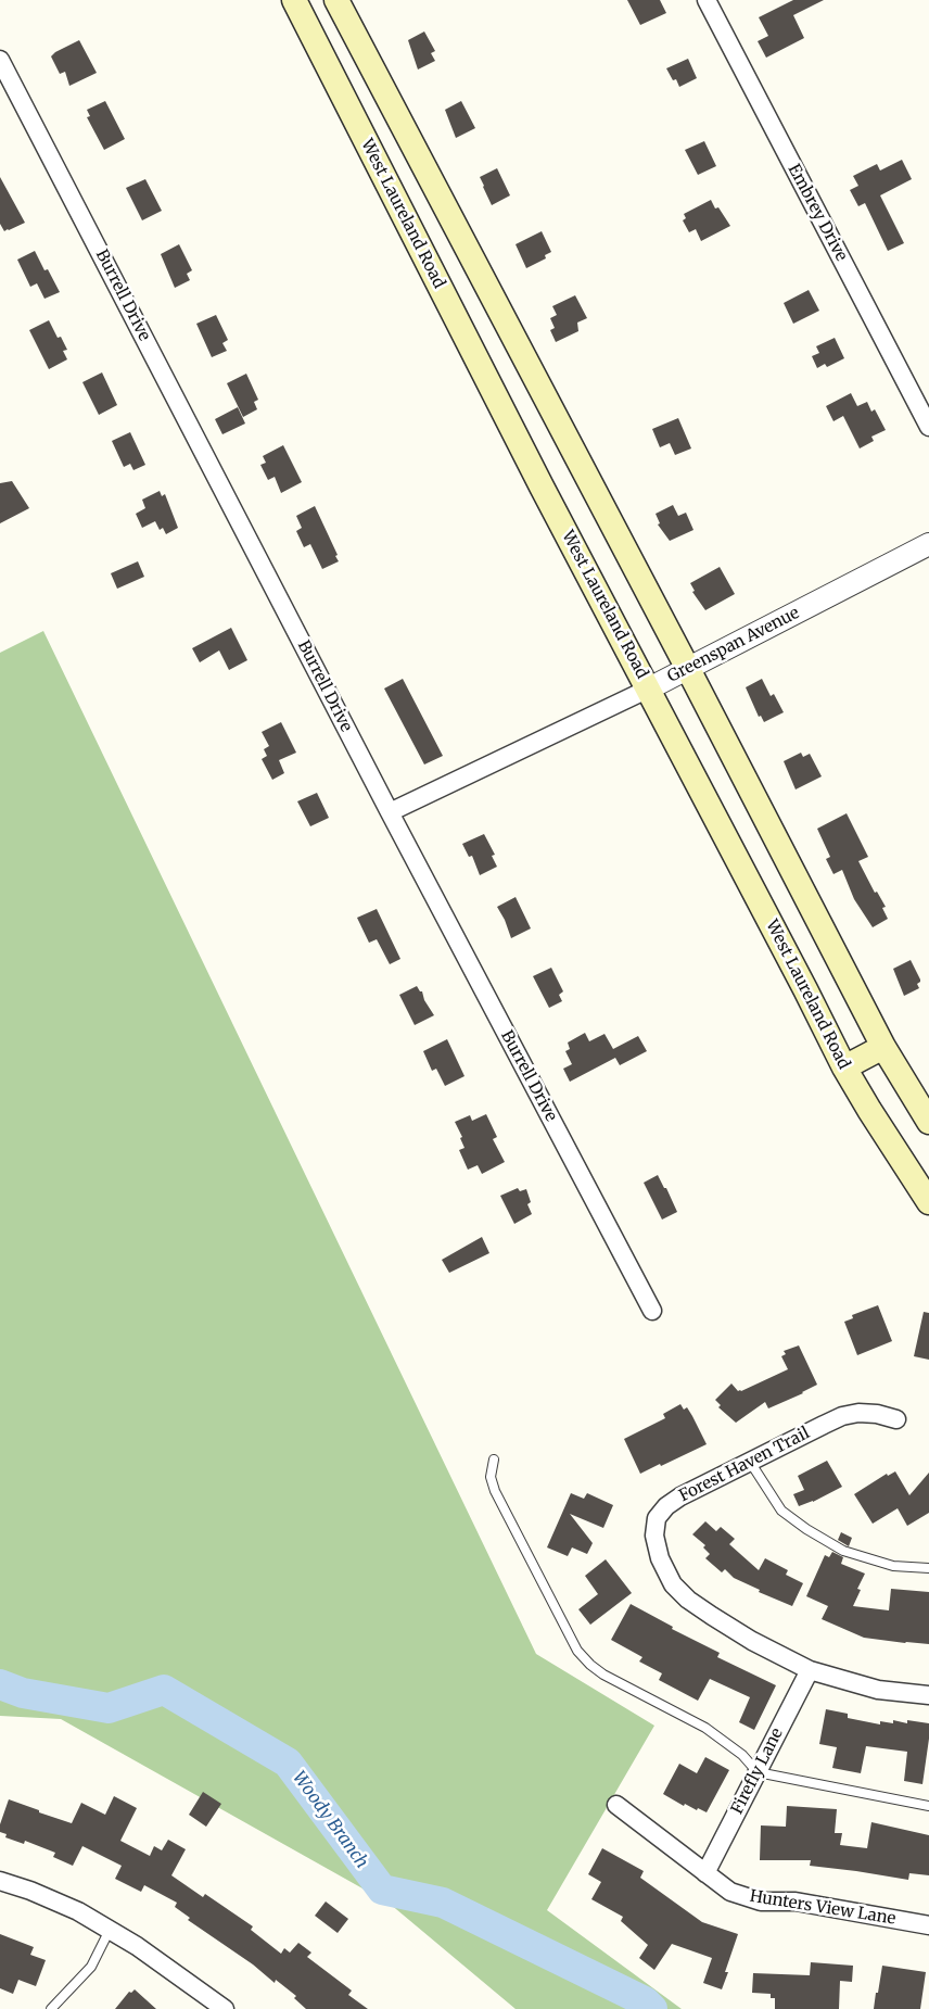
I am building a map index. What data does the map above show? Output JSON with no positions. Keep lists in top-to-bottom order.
{
  "streets": {
    "main road": ["West Laureland Road"],
    "street": [
      "Embrey Drive",
      "Burrell Drive",
      "Greenspan Avenue",
      "Forest Haven Trail",
      "Firefly Lane",
      "Hunters View Lane"
    ]
  },
  "crossings": [
    ["West Laureland Road", "Greenspan Avenue"],
    ["Burrell Drive", "Greenspan Avenue"],
    ["Forest Haven Trail", "Firefly Lane"],
    ["Firefly Lane", "Hunters View Lane"]
  ],
  "water": ["Woody Branch"]
}
